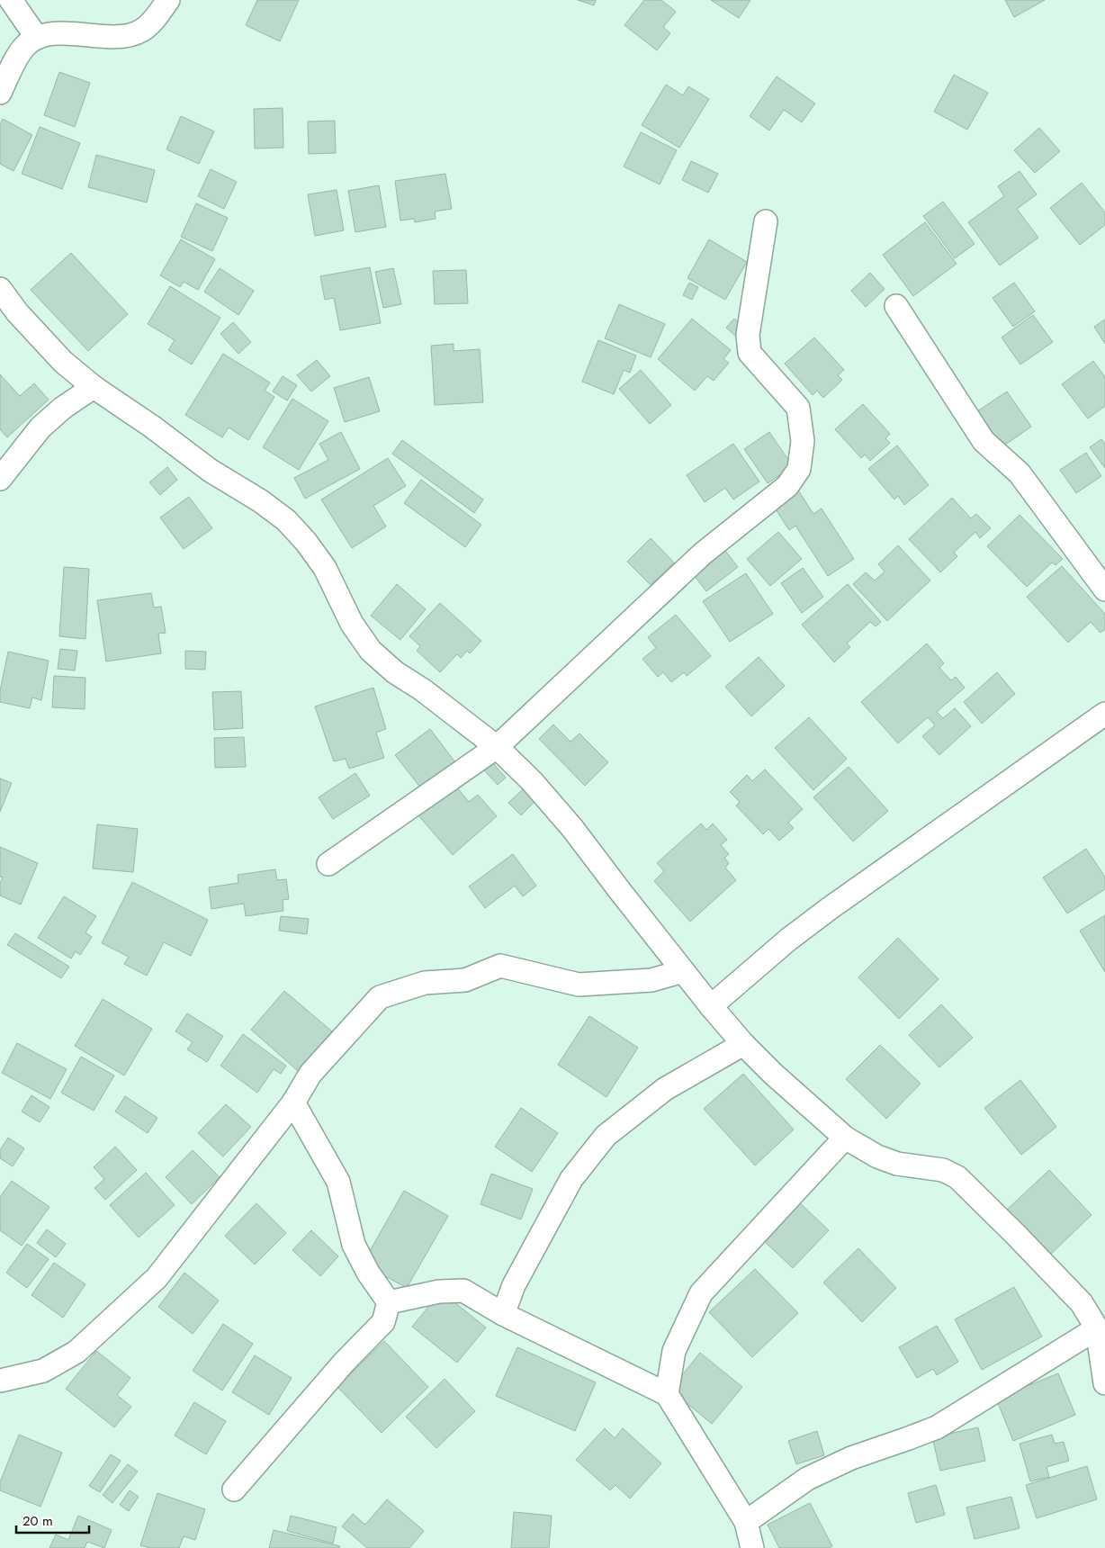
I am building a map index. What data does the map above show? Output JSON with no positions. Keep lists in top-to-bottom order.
{
  "scale_bar": "20 m"
}
